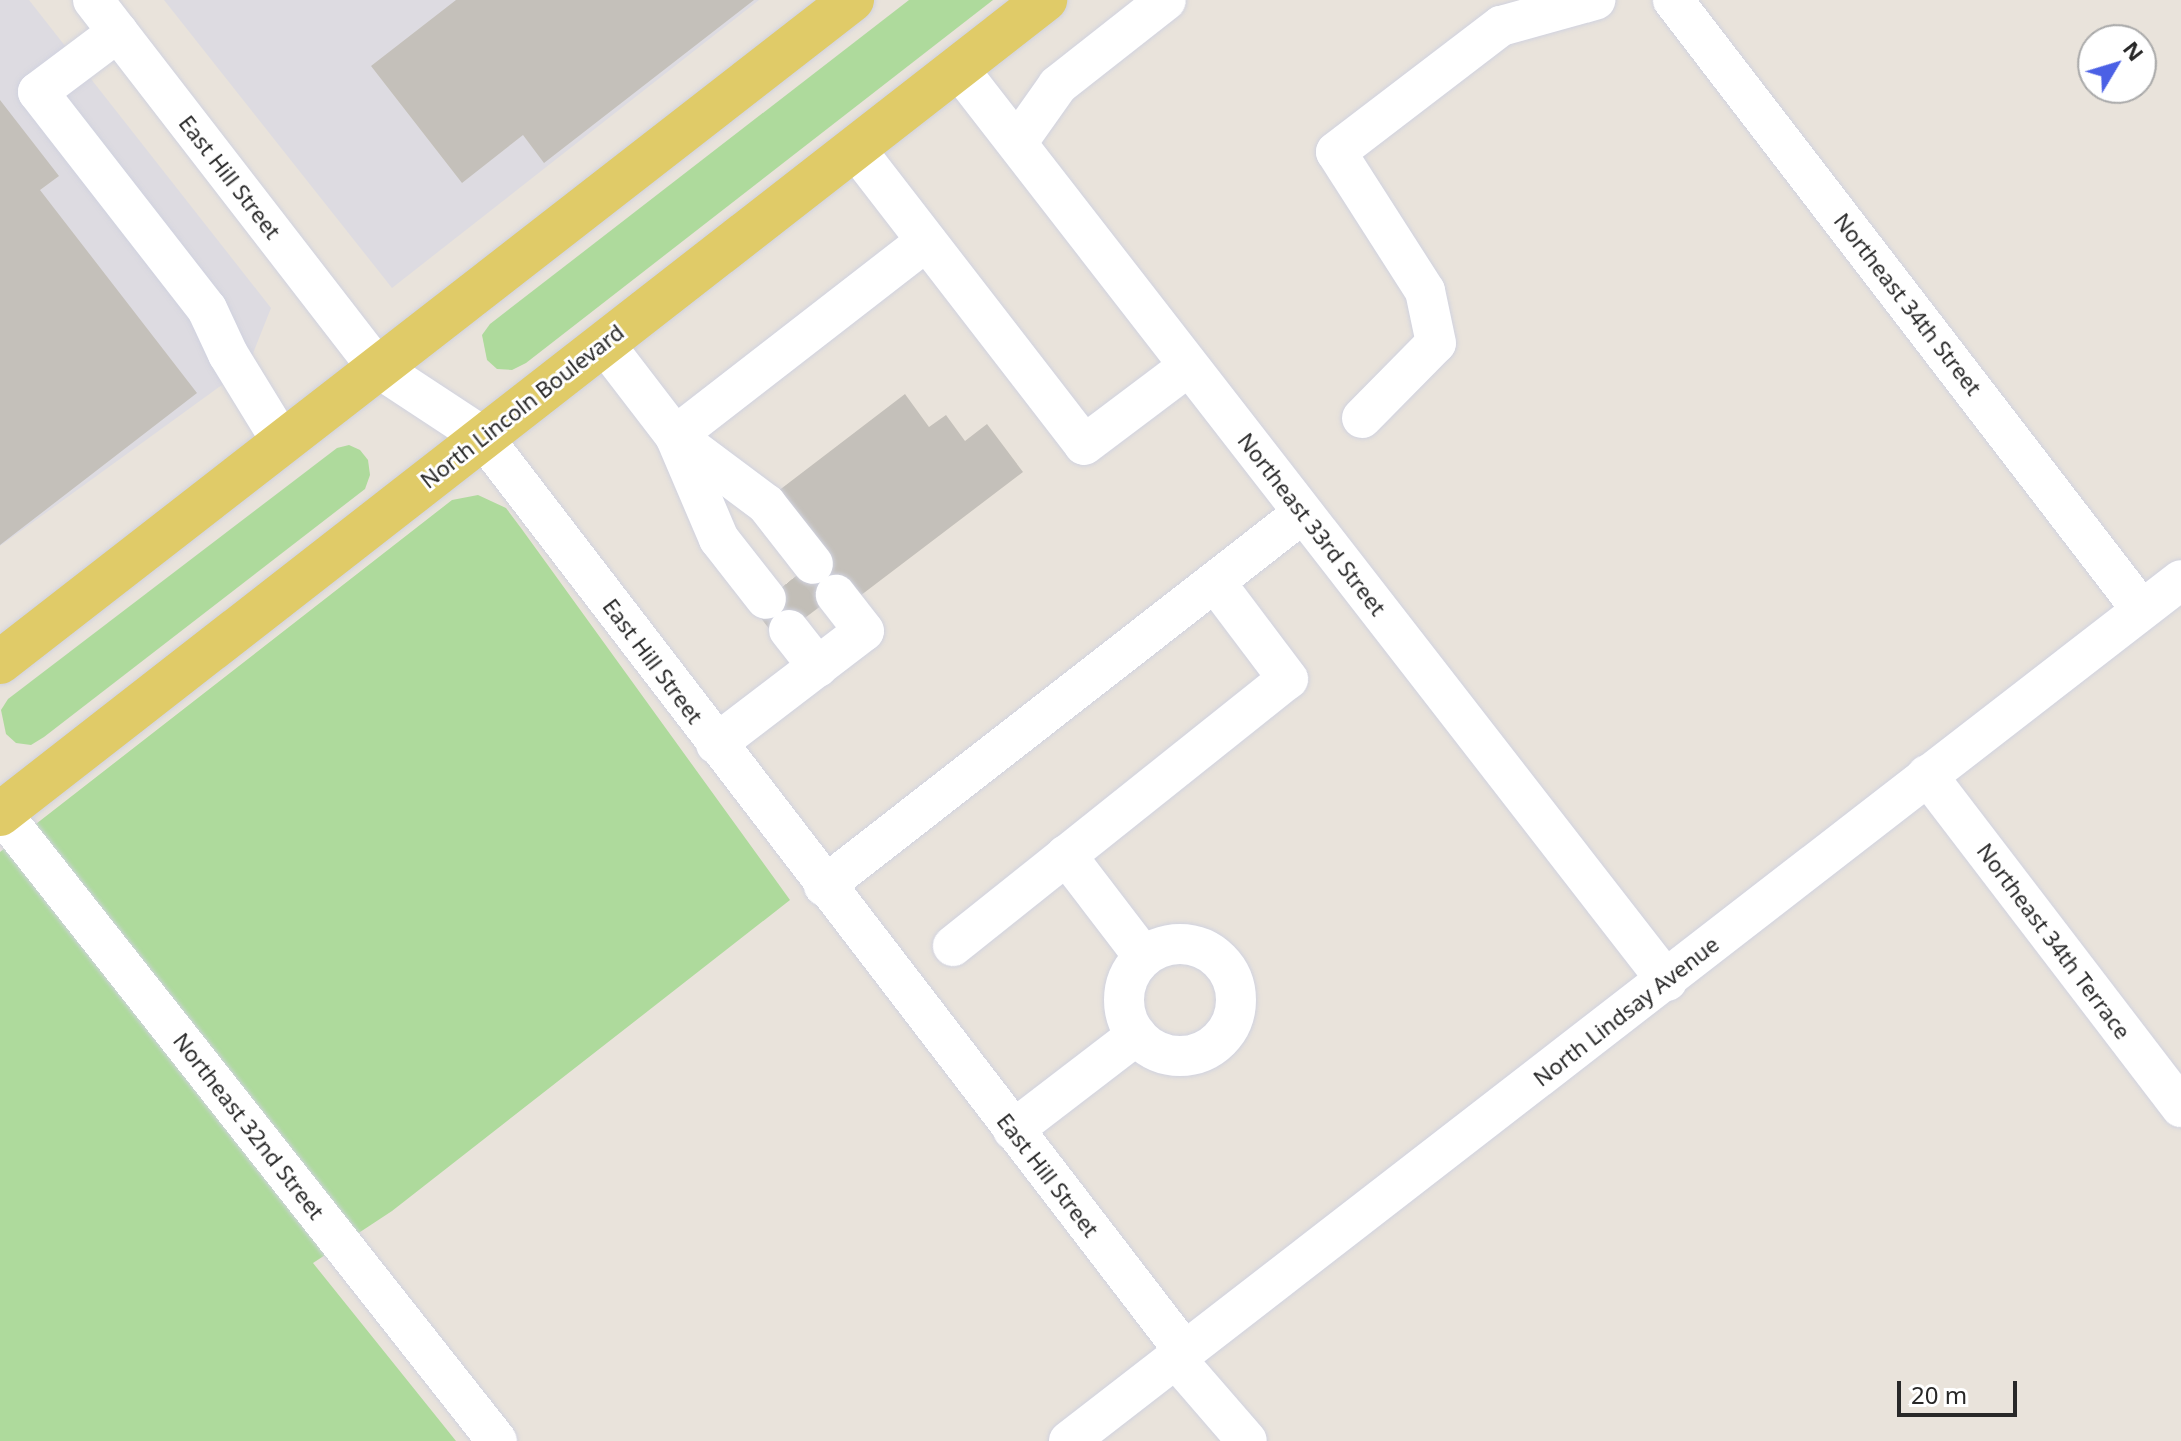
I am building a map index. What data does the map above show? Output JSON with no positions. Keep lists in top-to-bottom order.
{
  "streets": {
    "main road": ["North Lincoln Boulevard"],
    "street": [
      "East Hill Street",
      "Northeast 34th Street",
      "Northeast 33rd Street",
      "Northeast 34th Terrace",
      "North Lindsay Avenue",
      "Northeast 32nd Street"
    ]
  },
  "crossings": [
    ["East Hill Street", "North Lincoln Boulevard"],
    ["East Hill Street", "North Lindsay Avenue"],
    ["Northeast 34th Street", "North Lindsay Avenue"],
    ["North Lincoln Boulevard", "Northeast 33rd Street"],
    ["North Lincoln Boulevard", "Northeast 32nd Street"],
    ["Northeast 33rd Street", "North Lindsay Avenue"],
    ["Northeast 34th Terrace", "North Lindsay Avenue"]
  ],
  "scale_bar": "20 m",
  "north": "top right"
}
